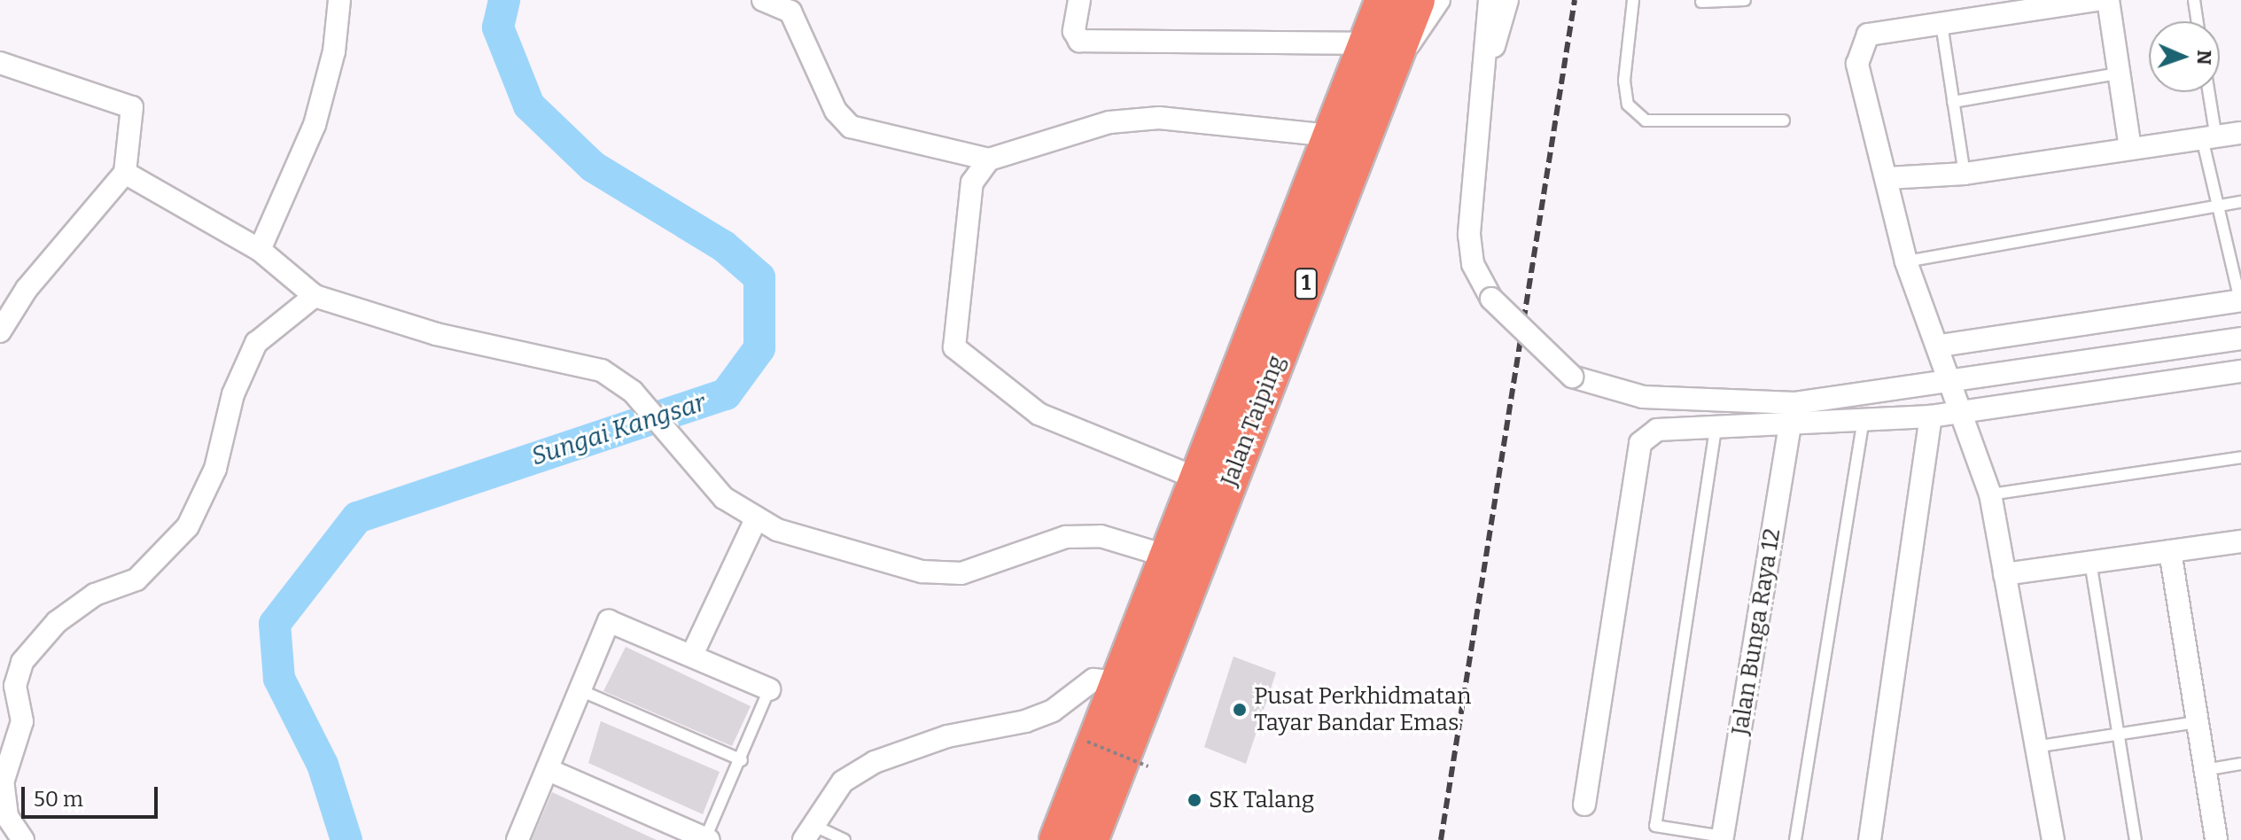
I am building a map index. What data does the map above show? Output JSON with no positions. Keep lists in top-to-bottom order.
{
  "streets": {
    "highway": ["1", "Jalan Taiping"],
    "street": ["Jalan Bunga Raya 12"]
  },
  "water": ["Sungai Kangsar"],
  "places": ["Pusat Perkhidmatan Tayar Bandar Emas", "SK Talang"],
  "scale_bar": "50 m",
  "north": "right"
}
